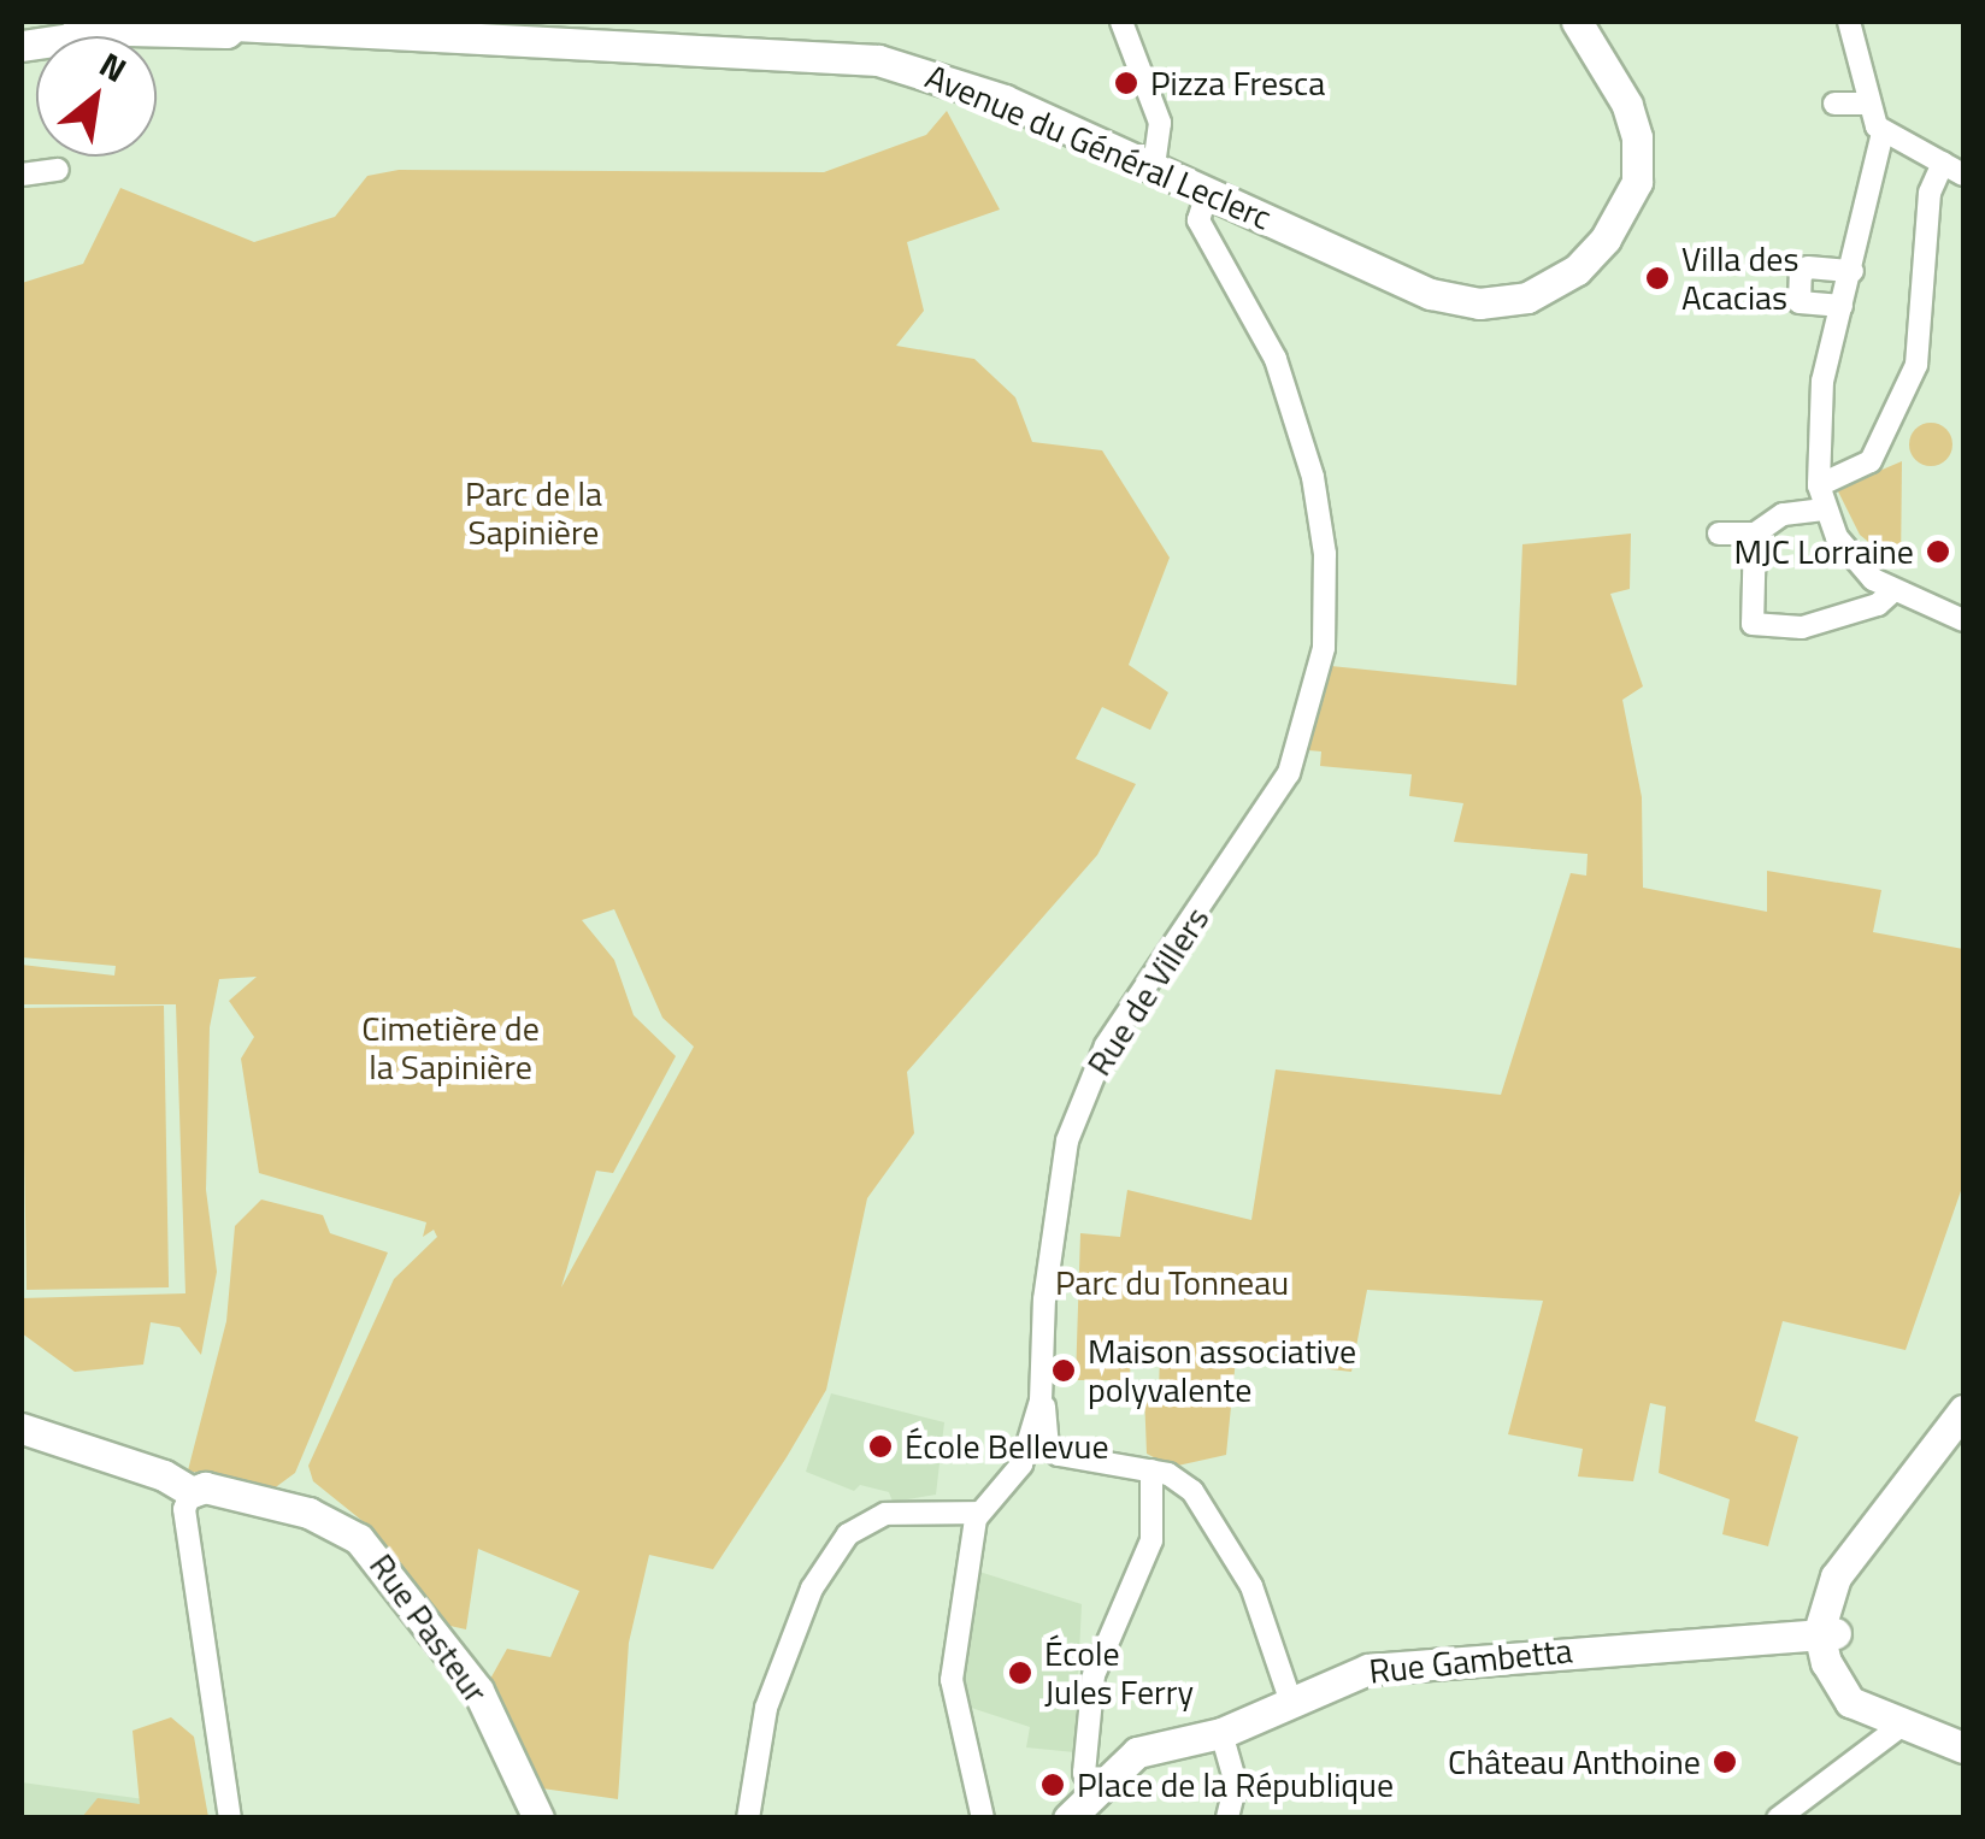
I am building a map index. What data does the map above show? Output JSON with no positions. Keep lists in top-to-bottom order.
{
  "streets": {
    "main road": ["Avenue du Général Leclerc", "Rue Pasteur", "Rue Gambetta"],
    "street": ["Rue de Villers"]
  },
  "crossings": [
    ["Avenue du Général Leclerc", "Rue de Villers"]
  ],
  "parks": ["Parc de la Sapinière", "Cimetière de la Sapinière", "Parc du Tonneau"],
  "places": [
    "Pizza Fresca",
    "Villa des Acacias",
    "MJC Lorraine",
    "Maison associative polyvalente",
    "École Bellevue",
    "École Jules Ferry",
    "Château Anthoine",
    "Place de la République"
  ],
  "north": "top right"
}
